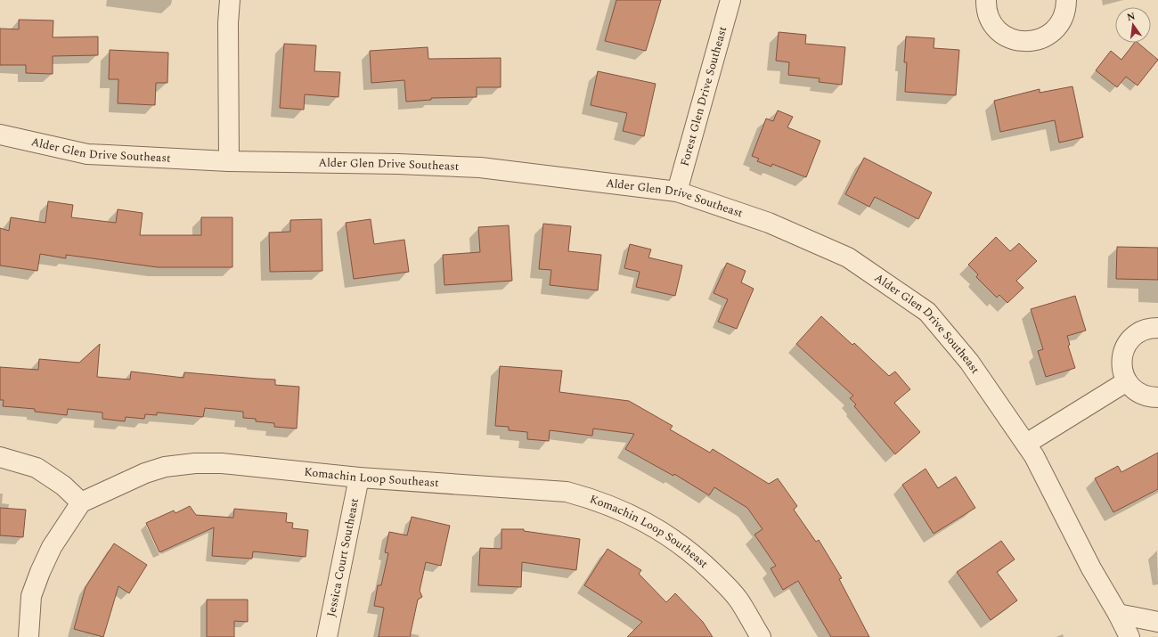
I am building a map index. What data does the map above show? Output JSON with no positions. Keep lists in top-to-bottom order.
{
  "streets": {
    "street": [
      "Forest Glen Drive Southeast",
      "Alder Glen Drive Southeast",
      "Komachin Loop Southeast",
      "Jessica Court Southeast"
    ]
  },
  "crossings": [
    ["Forest Glen Drive Southeast", "Alder Glen Drive Southeast"],
    ["Komachin Loop Southeast", "Jessica Court Southeast"]
  ],
  "north": "top"
}
